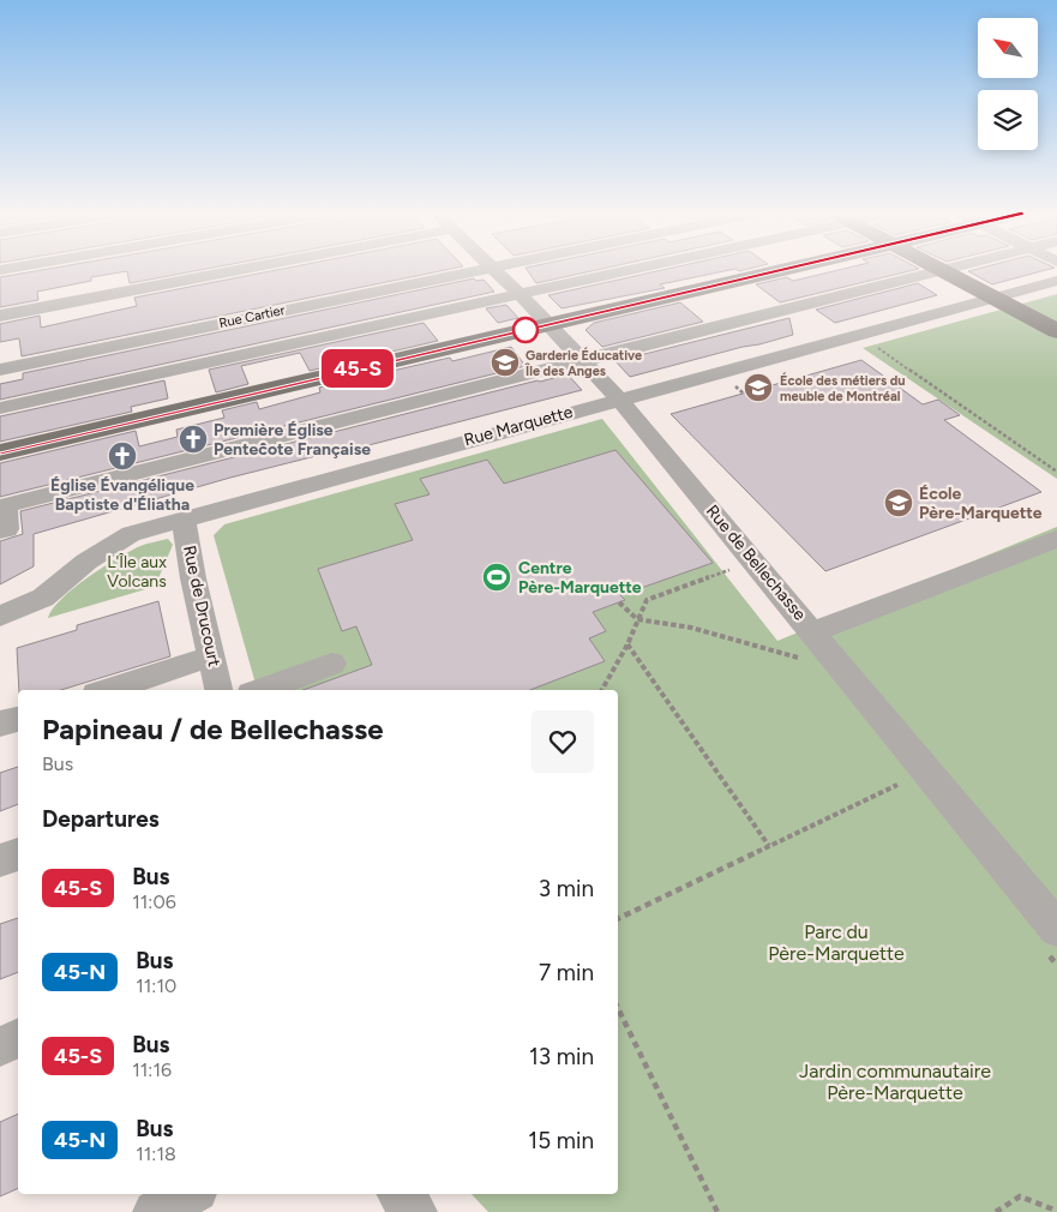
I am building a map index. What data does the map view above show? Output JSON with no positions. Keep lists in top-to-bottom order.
{
  "streets": {
    "street": [
      "Rue Cartier",
      "Rue Marquette",
      "Rue de Bellechasse",
      "Rue de Drucourt"
    ]
  },
  "crossings": [
    ["Rue Marquette", "Rue de Bellechasse"],
    ["Rue Marquette", "Rue de Drucourt"]
  ],
  "parks": ["L'Île aux Volcans", "Parc du Père-Marquette", "Jardin communautaire Père-Marquette"],
  "places": {
    "school or university": ["Garderie Éducative Île des Anges", "École des métiers du meuble de Montréal", "École Père-Marquette"],
    "church": ["Première Église Penteĉote Française", "Église Évangélique Baptiste d'Éliatha"],
    "sports": ["Centre Père-Marquette"]
  },
  "lines": ["bus line 45-S"],
  "north": "top left",
  "page": {
    "on_map": "45-S",
    "heading": [
      ["Papineau / de Bellechasse", "Bus"],
      "Departures"
    ],
    "list": [
      {
        "mark": "45-S",
        "name": "Bus",
        "note": "11:06",
        "value": "3 min"
      },
      {
        "mark": "45-N",
        "name": "Bus",
        "note": "11:10",
        "value": "7 min"
      },
      {
        "mark": "45-S",
        "name": "Bus",
        "note": "11:16",
        "value": "13 min"
      },
      {
        "mark": "45-N",
        "name": "Bus",
        "note": "11:18",
        "value": "15 min"
      }
    ]
  }
}
